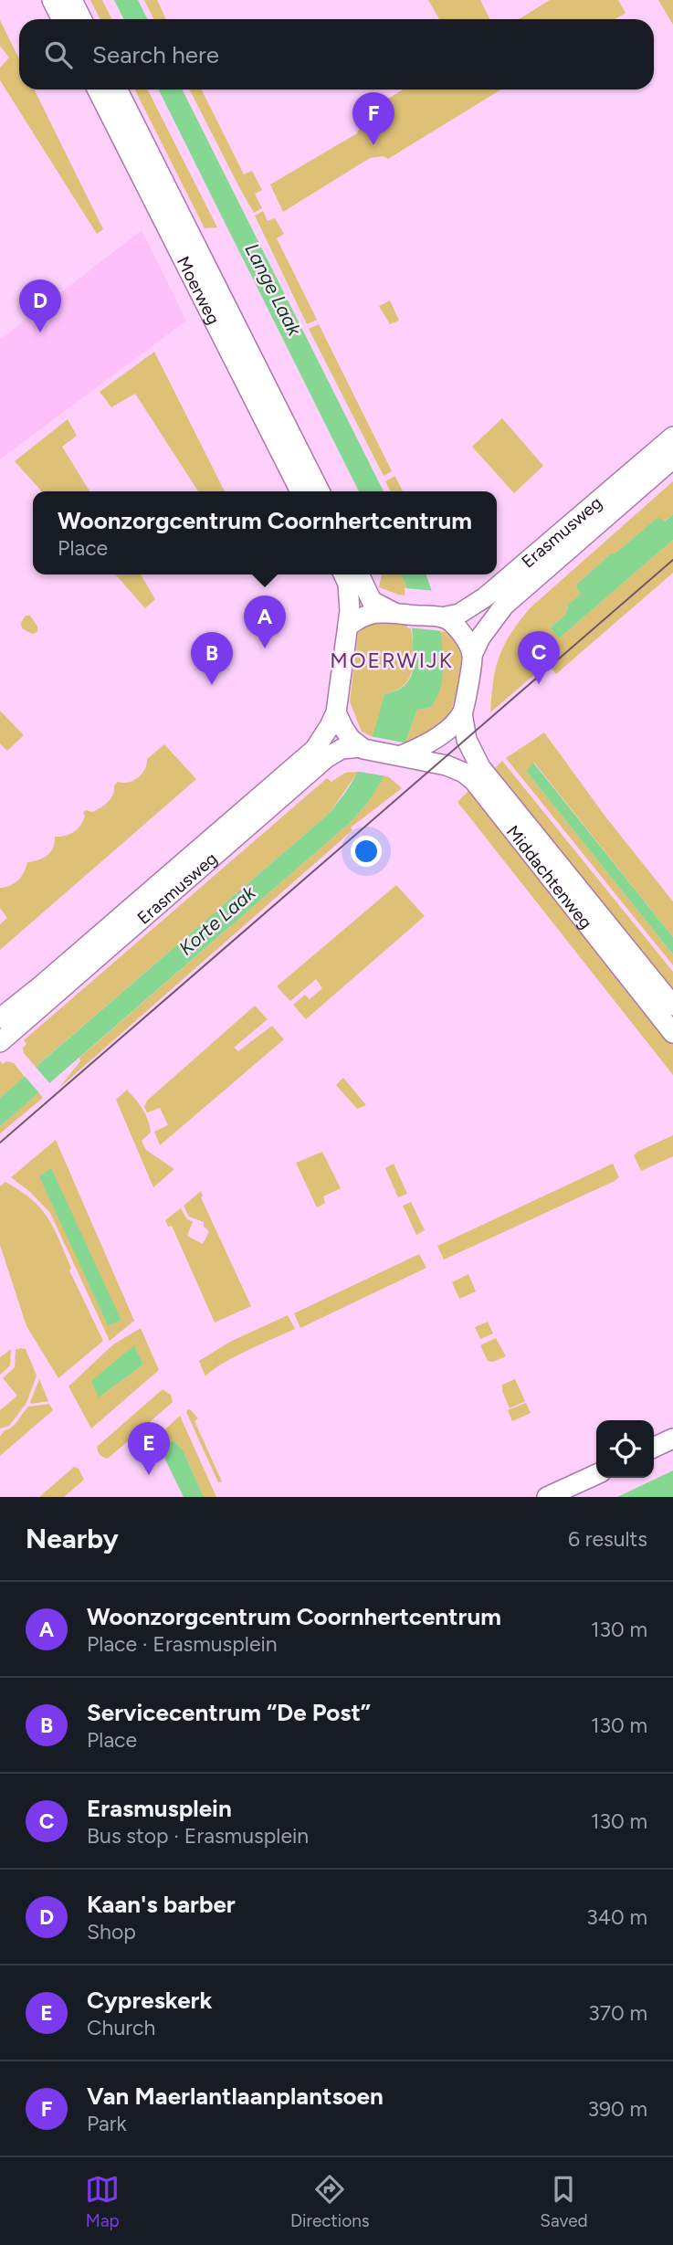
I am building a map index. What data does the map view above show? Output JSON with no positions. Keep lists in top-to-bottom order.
{
  "streets": {
    "main road": ["Moerweg", "Erasmusweg", "Middachtenweg"]
  },
  "crossings": [
    ["Erasmusweg", "Middachtenweg"]
  ],
  "districts": ["MOERWIJK"],
  "water": ["Lange Laak", "Korte Laak"],
  "page": {
    "search": "Search here",
    "pins": [
      "F",
      "D",
      "A",
      "C",
      "B",
      "E"
    ],
    "popup": ["Woonzorgcentrum Coornhertcentrum", "Place"],
    "heading": ["Nearby", "6 results"],
    "list": [
      {
        "mark": "A",
        "name": "Woonzorgcentrum Coornhertcentrum",
        "note": "Place · Erasmusplein",
        "value": "130 m"
      },
      {
        "mark": "B",
        "name": "Servicecentrum “De Post”",
        "note": "Place",
        "value": "130 m"
      },
      {
        "mark": "C",
        "name": "Erasmusplein",
        "note": "Bus stop · Erasmusplein",
        "value": "130 m"
      },
      {
        "mark": "D",
        "name": "Kaan's barber",
        "note": "Shop",
        "value": "340 m"
      },
      {
        "mark": "E",
        "name": "Cypreskerk",
        "note": "Church",
        "value": "370 m"
      },
      {
        "mark": "F",
        "name": "Van Maerlantlaanplantsoen",
        "note": "Park",
        "value": "390 m"
      }
    ],
    "nav": ["Map", "Directions", "Saved"]
  }
}
